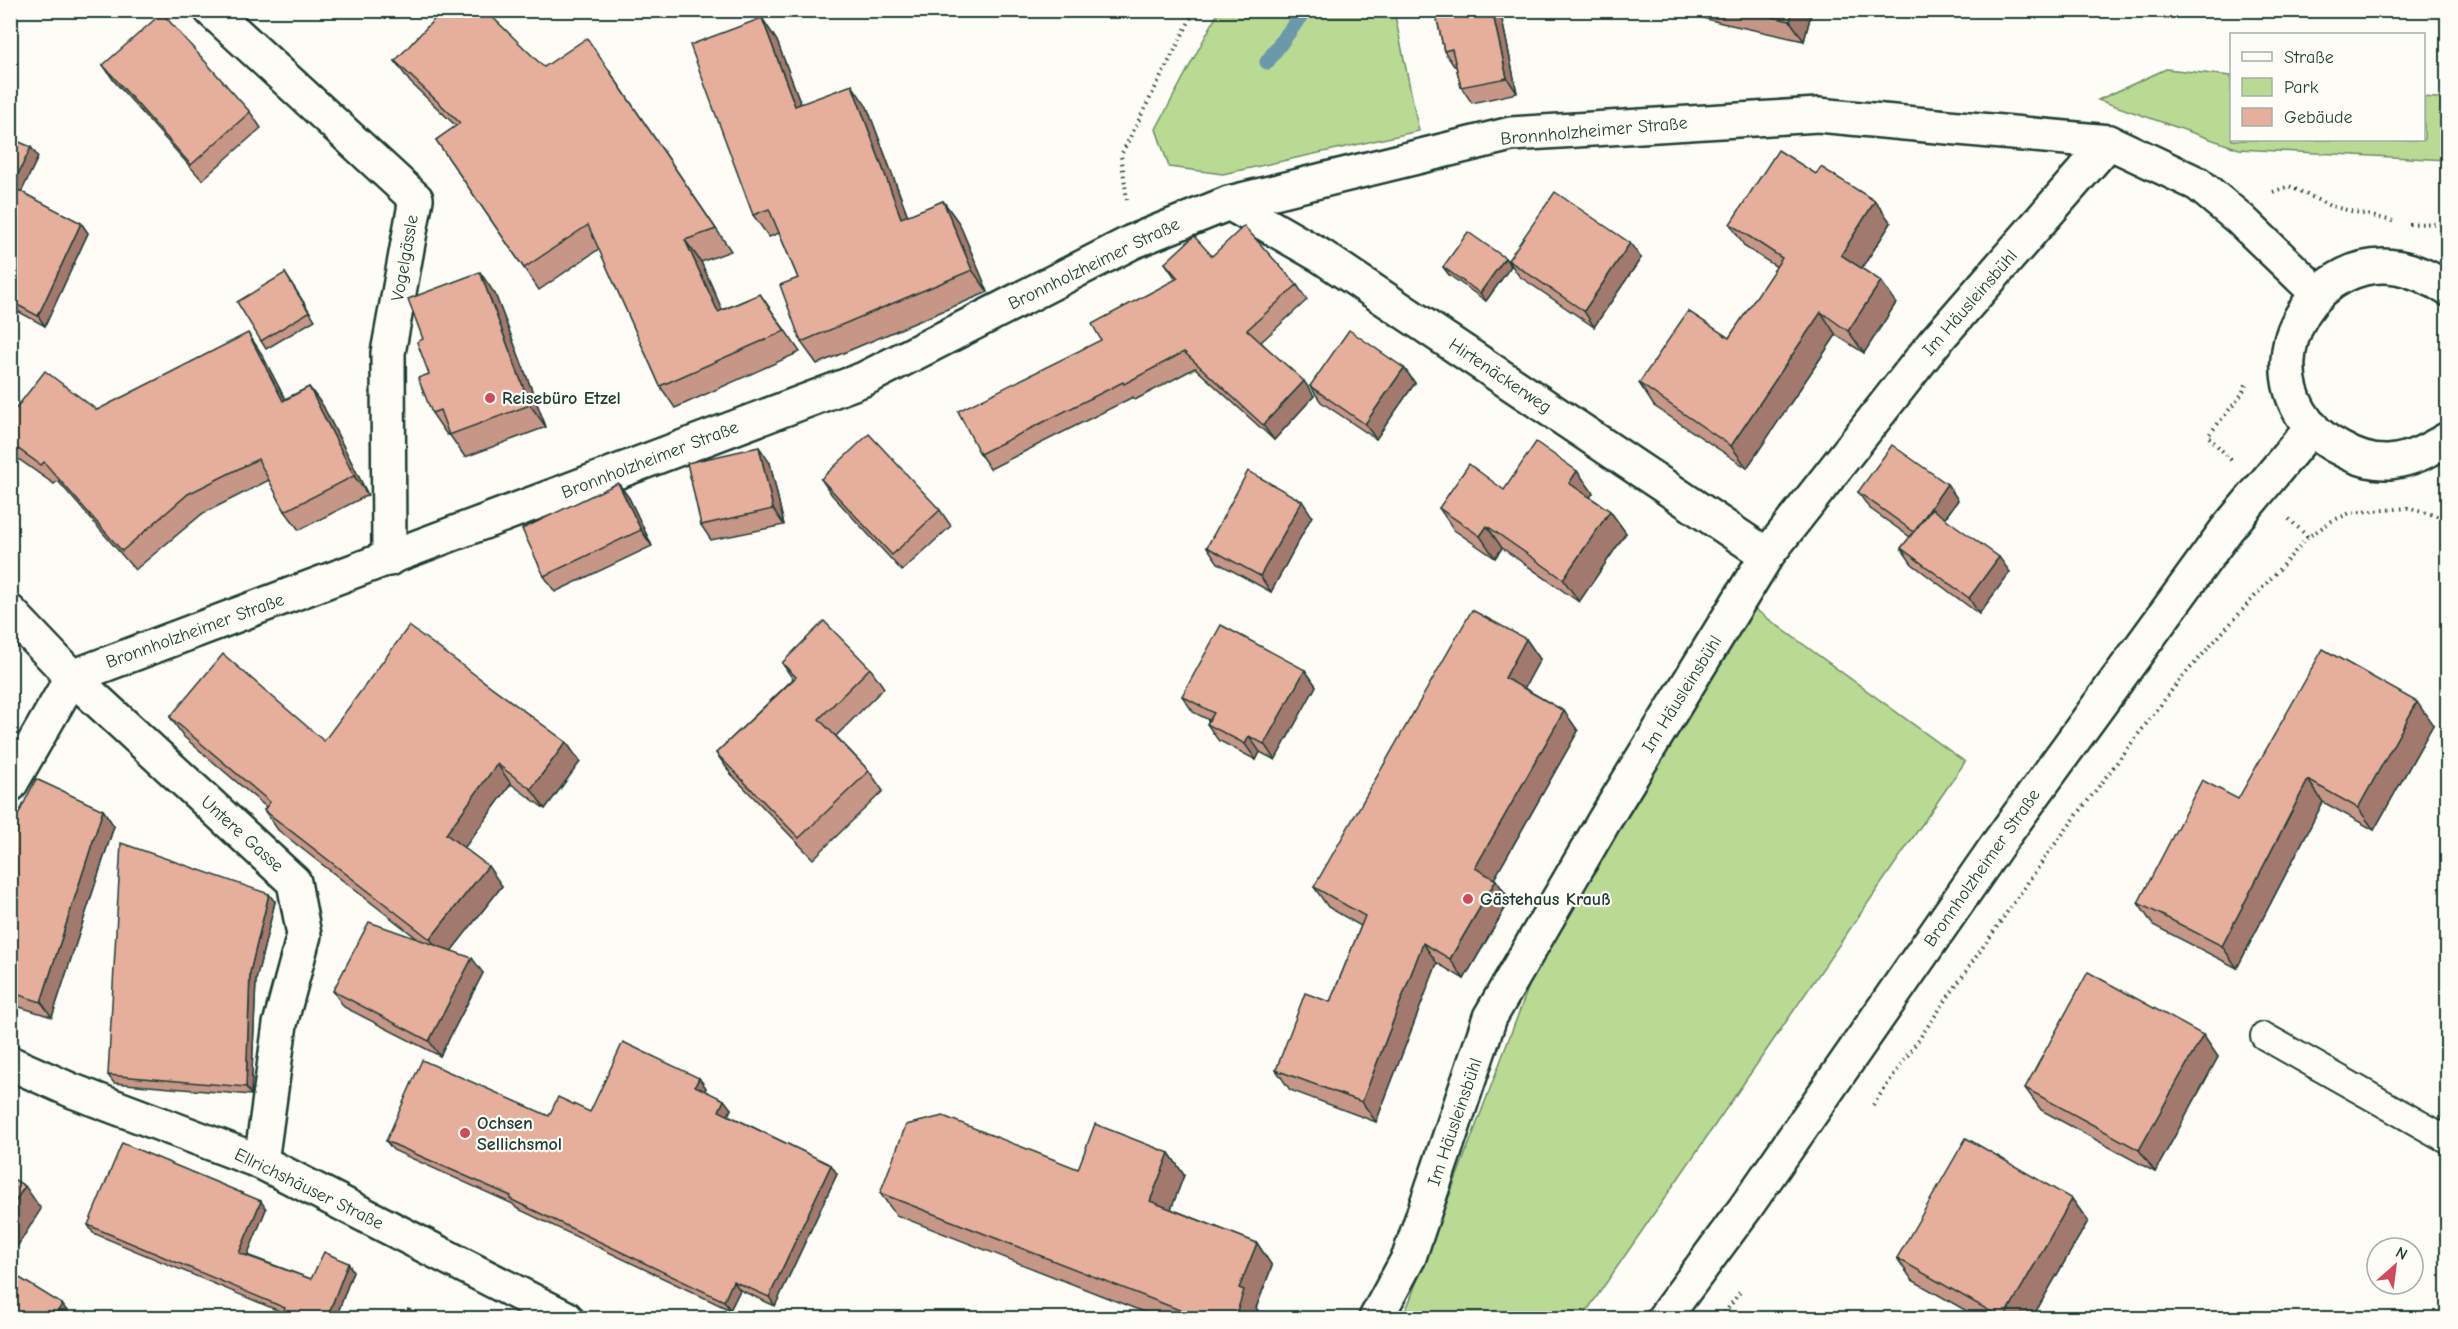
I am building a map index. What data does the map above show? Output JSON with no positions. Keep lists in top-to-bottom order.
{
  "streets": {
    "street": [
      "Bronnholzheimer Straße",
      "Vogelgässle",
      "Im Häusleinsbühl",
      "Hirtenäckerweg",
      "Untere Gasse",
      "Ellrichshäuser Straße"
    ]
  },
  "crossings": [
    ["Bronnholzheimer Straße", "Vogelgässle"],
    ["Bronnholzheimer Straße", "Im Häusleinsbühl"],
    ["Bronnholzheimer Straße", "Hirtenäckerweg"],
    ["Bronnholzheimer Straße", "Untere Gasse"],
    ["Im Häusleinsbühl", "Hirtenäckerweg"],
    ["Untere Gasse", "Ellrichshäuser Straße"]
  ],
  "places": ["Reisebüro Etzel", "Gästehaus Krauß", "Ochsen Sellichsmol"],
  "legend": ["Straße", "Park", "Gebäude"],
  "north": "top right"
}
